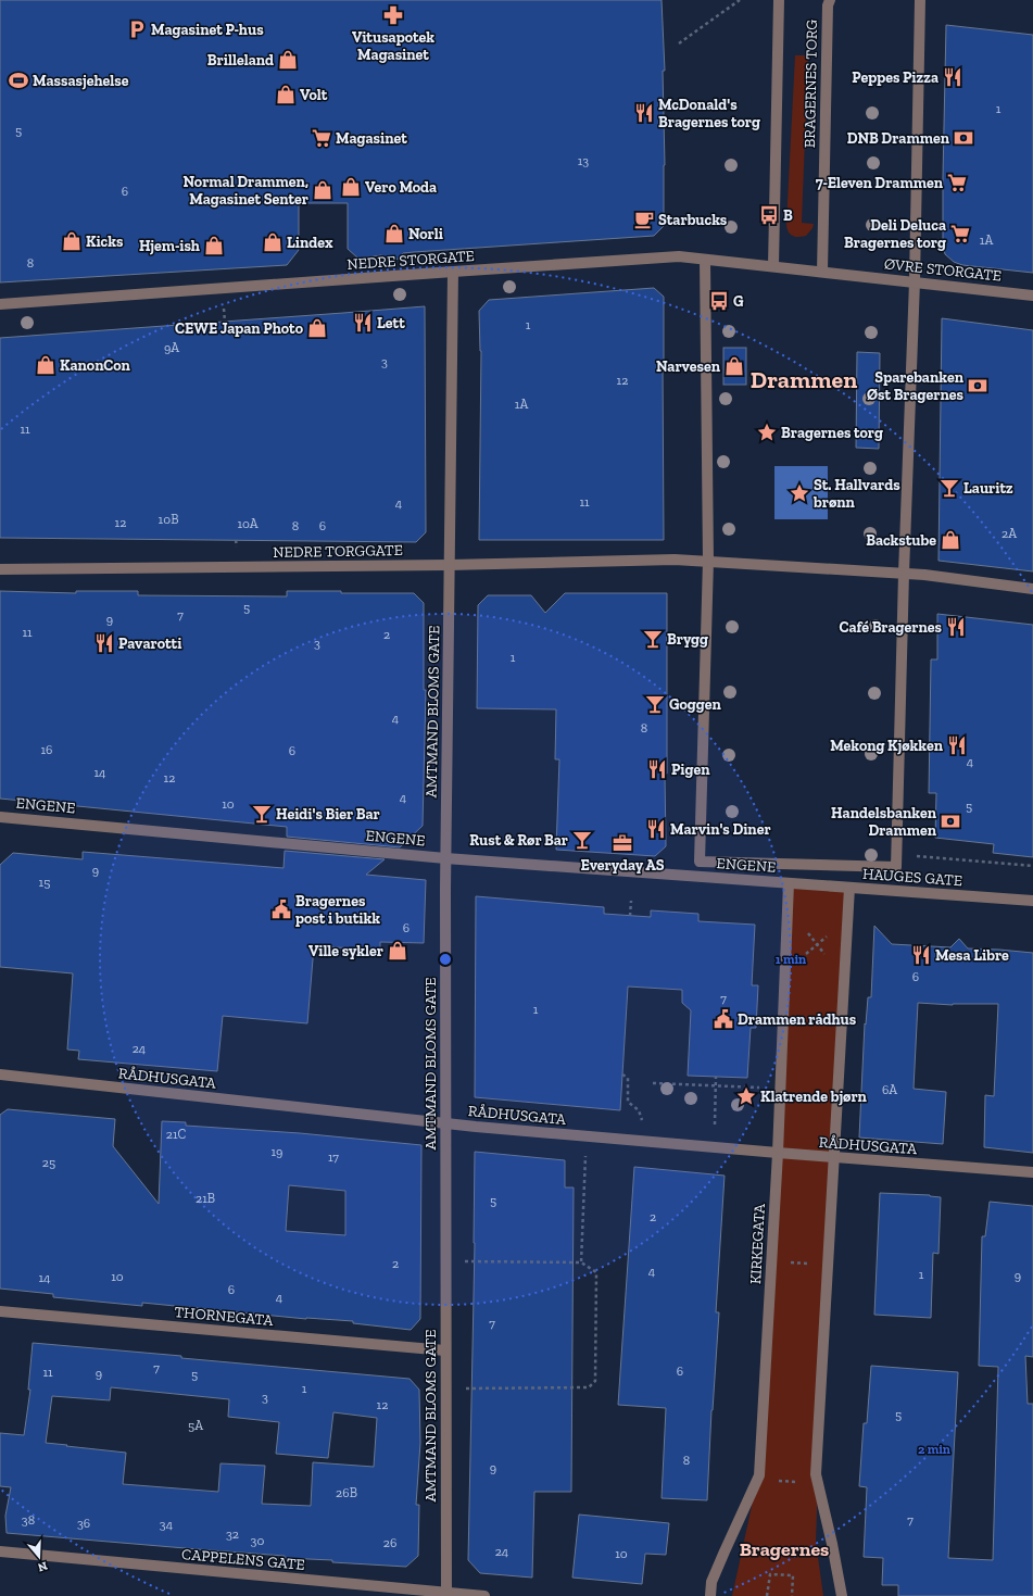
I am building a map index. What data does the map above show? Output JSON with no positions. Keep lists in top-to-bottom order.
{
  "streets": {
    "street": [
      "BRAGERNES TORG",
      "NEDRE STORGATE",
      "ØVRE STORGATE",
      "NEDRE TORGGATE",
      "AMTMAND BLOMS GATE",
      "ENGENE",
      "HAUGES GATE",
      "RÅDHUSGATA",
      "KIRKEGATA",
      "THORNEGATA",
      "CAPPELENS GATE"
    ]
  },
  "crossings": [
    ["BRAGERNES TORG", "NEDRE STORGATE"],
    ["BRAGERNES TORG", "ØVRE STORGATE"],
    ["NEDRE STORGATE", "ØVRE STORGATE"],
    ["NEDRE STORGATE", "AMTMAND BLOMS GATE"],
    ["NEDRE TORGGATE", "AMTMAND BLOMS GATE"],
    ["AMTMAND BLOMS GATE", "ENGENE"],
    ["AMTMAND BLOMS GATE", "RÅDHUSGATA"],
    ["AMTMAND BLOMS GATE", "THORNEGATA"],
    ["AMTMAND BLOMS GATE", "CAPPELENS GATE"],
    ["ENGENE", "HAUGES GATE"],
    ["ENGENE", "KIRKEGATA"],
    ["HAUGES GATE", "KIRKEGATA"],
    ["RÅDHUSGATA", "KIRKEGATA"]
  ],
  "districts": ["Drammen", "Bragernes"],
  "places": {
    "pharmacy": ["Vitusapotek Magasinet"],
    "parking": ["Magasinet P-hus"],
    "shop": [
      "Brilleland",
      "Volt",
      "Vero Moda",
      "Normal Drammen, Magasinet Senter",
      "Norli",
      "Kicks",
      "Lindex",
      "Hjem-ish",
      "CEWE Japan Photo",
      "KanonCon",
      "Narvesen",
      "Backstube",
      "Ville sykler"
    ],
    "restaurant": [
      "Peppes Pizza",
      "McDonald's Bragernes torg",
      "Lett",
      "Café Bragernes",
      "Pavarotti",
      "Mekong Kjøkken",
      "Pigen",
      "Marvin's Diner",
      "Mesa Libre"
    ],
    "sports": ["Massasjehelse"],
    "supermarket": ["Magasinet", "7-Eleven Drammen", "Deli Deluca Bragernes torg"],
    "bank": ["DNB Drammen", "Sparebanken Øst Bragernes", "Handelsbanken Drammen"],
    "bus stop": ["B", "G"],
    "cafe": ["Starbucks"],
    "place": ["Bragernes torg", "St. Hallvards brønn", "Klatrende bjørn"],
    "bar": [
      "Lauritz",
      "Brygg",
      "Goggen",
      "Heidi's Bier Bar",
      "Rust & Rør Bar"
    ],
    "office": ["Everyday AS"],
    "public building": ["Bragernes post i butikk", "Drammen rådhus"]
  },
  "house_numbers": [
    "1",
    "5",
    "13",
    "6",
    "1A",
    "8",
    "1",
    "9A",
    "3",
    "12",
    "1A",
    "11",
    "11",
    "4",
    "10B",
    "12",
    "10A",
    "8",
    "6",
    "2A",
    "5",
    "7",
    "9",
    "11",
    "2",
    "3",
    "1",
    "4",
    "8",
    "16",
    "6",
    "4",
    "14",
    "12",
    "4",
    "10",
    "5",
    "9",
    "15",
    "6",
    "6",
    "7",
    "1",
    "24",
    "6A",
    "21C",
    "19",
    "17",
    "25",
    "21B",
    "5",
    "2",
    "2",
    "4",
    "1",
    "9",
    "10",
    "14",
    "6",
    "4",
    "7",
    "7",
    "6",
    "11",
    "9",
    "5",
    "1",
    "3",
    "12",
    "5",
    "5A",
    "8",
    "9",
    "26B",
    "38",
    "7",
    "36",
    "34",
    "32",
    "30",
    "26",
    "24",
    "10"
  ],
  "north": "bottom",
  "rings": ["1 min", "2 min"]
}
